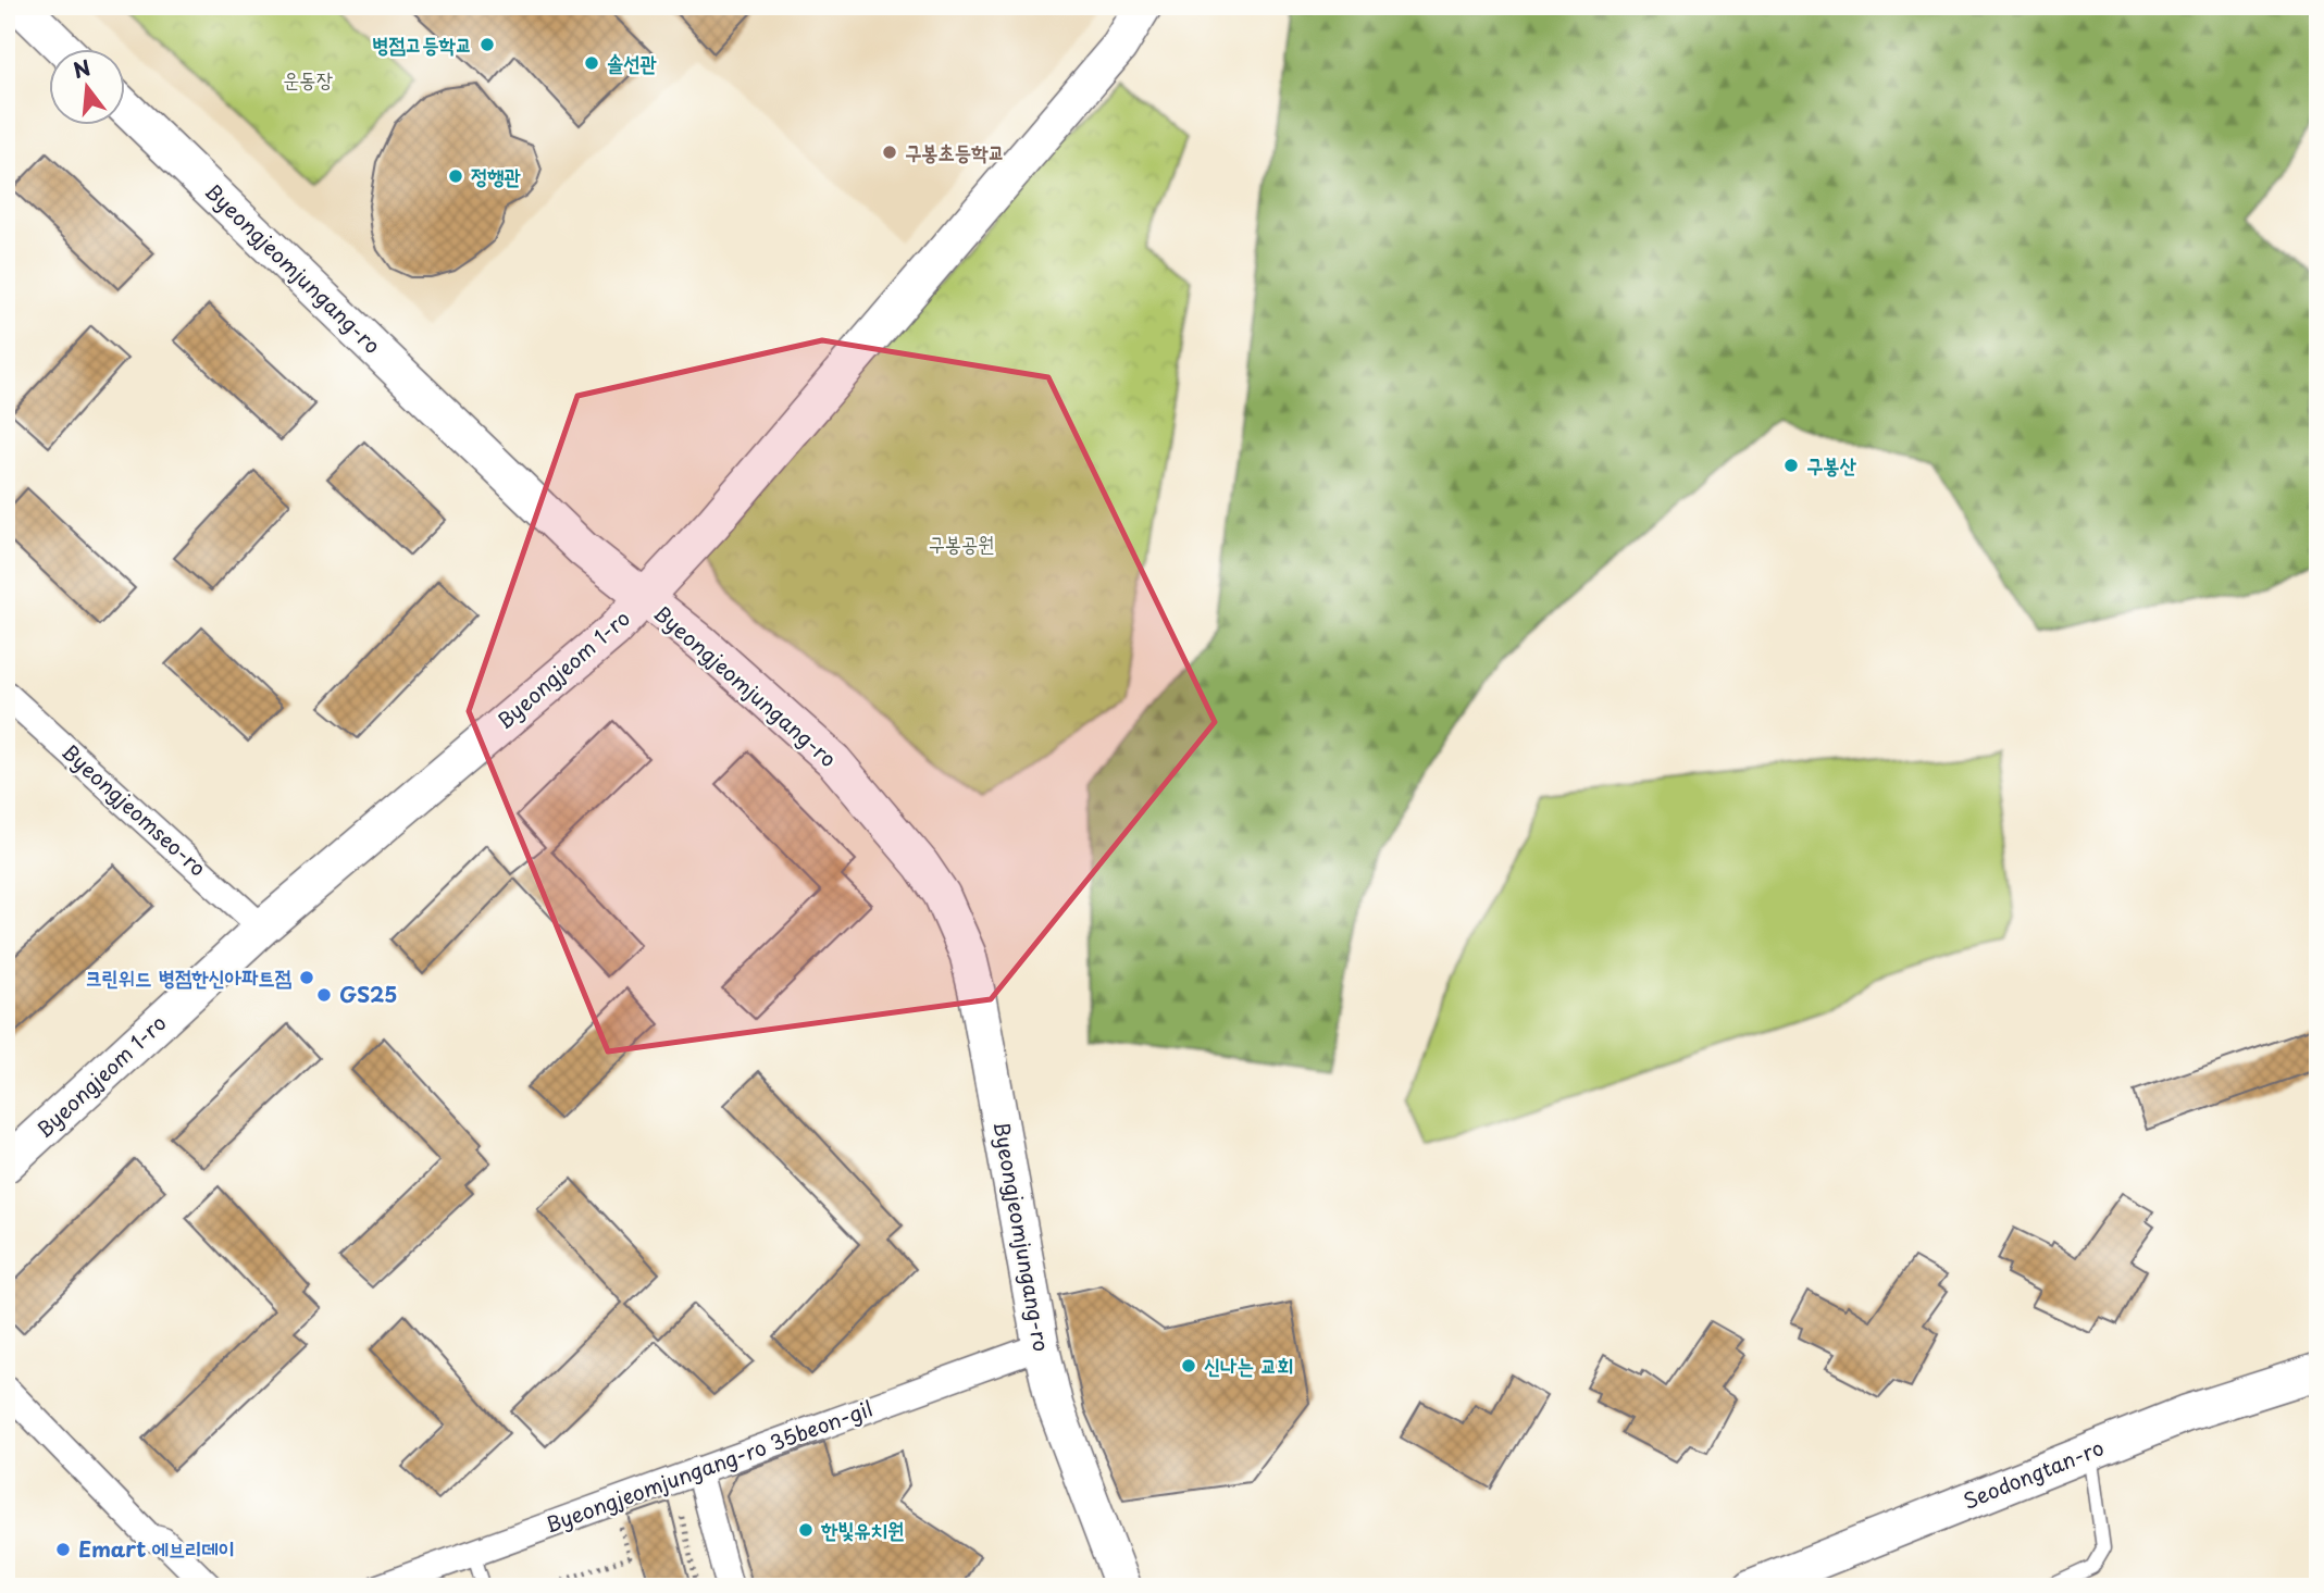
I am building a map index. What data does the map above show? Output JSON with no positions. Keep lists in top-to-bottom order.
{
  "streets": {
    "street": [
      "Byeongjeomjungang-ro",
      "Byeongjeom 1-ro",
      "Byeongjeomseo-ro",
      "Byeongjeomjungang-ro 35beon-gil",
      "Seodongtan-ro"
    ]
  },
  "crossings": [
    ["Byeongjeomjungang-ro", "Byeongjeom 1-ro"],
    ["Byeongjeomjungang-ro", "Byeongjeomjungang-ro 35beon-gil"],
    ["Byeongjeom 1-ro", "Byeongjeomseo-ro"]
  ],
  "parks": ["운동장", "구봉공원"],
  "places": [
    "병점고등학교",
    "솔선관",
    "구봉초등학교",
    "정행관",
    "구봉산",
    "크린위드 병점한신아파트점",
    "GS25",
    "신나는 교회",
    "한빛유치원",
    "Emart 에브리데이"
  ],
  "north": "top"
}
